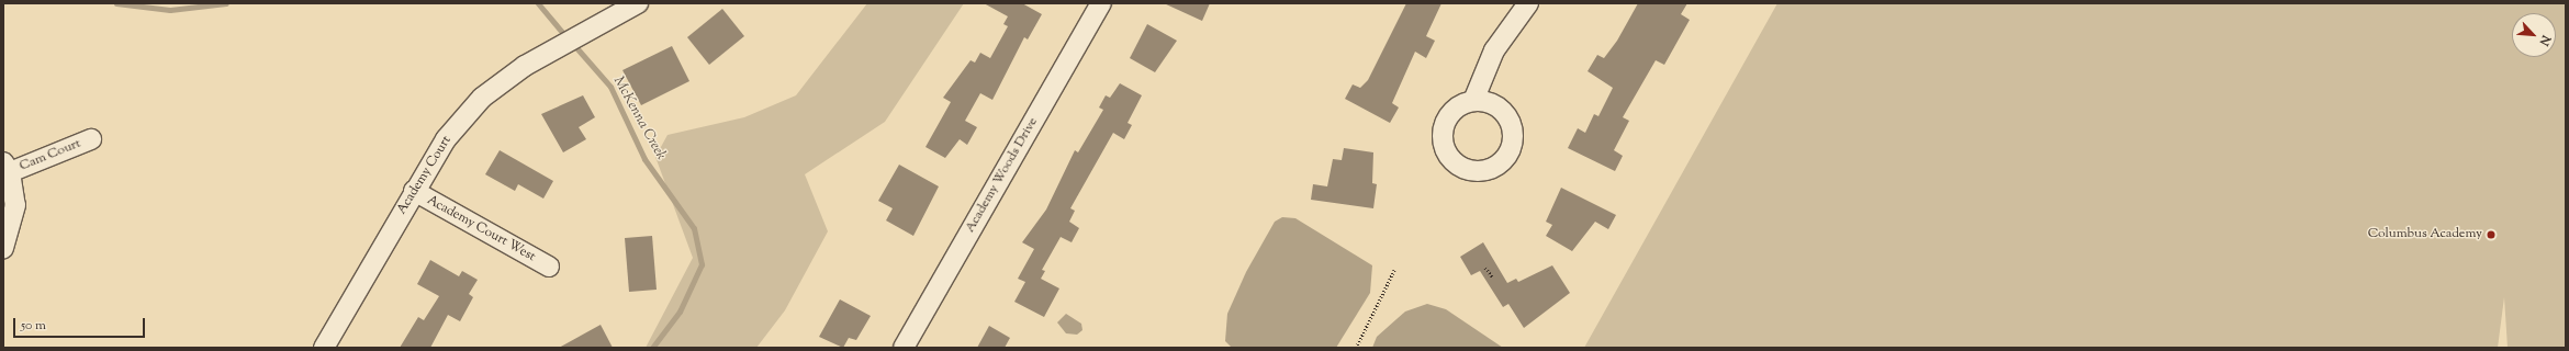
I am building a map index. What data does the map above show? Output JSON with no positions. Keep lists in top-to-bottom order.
{
  "streets": {
    "street": [
      "Cam Court",
      "Academy Court",
      "Academy Woods Drive",
      "Academy Court West"
    ]
  },
  "crossings": [
    ["Academy Court", "Academy Court West"]
  ],
  "water": ["McKenna Creek"],
  "places": ["Columbus Academy"],
  "scale_bar": "50 m",
  "north": "bottom right"
}
